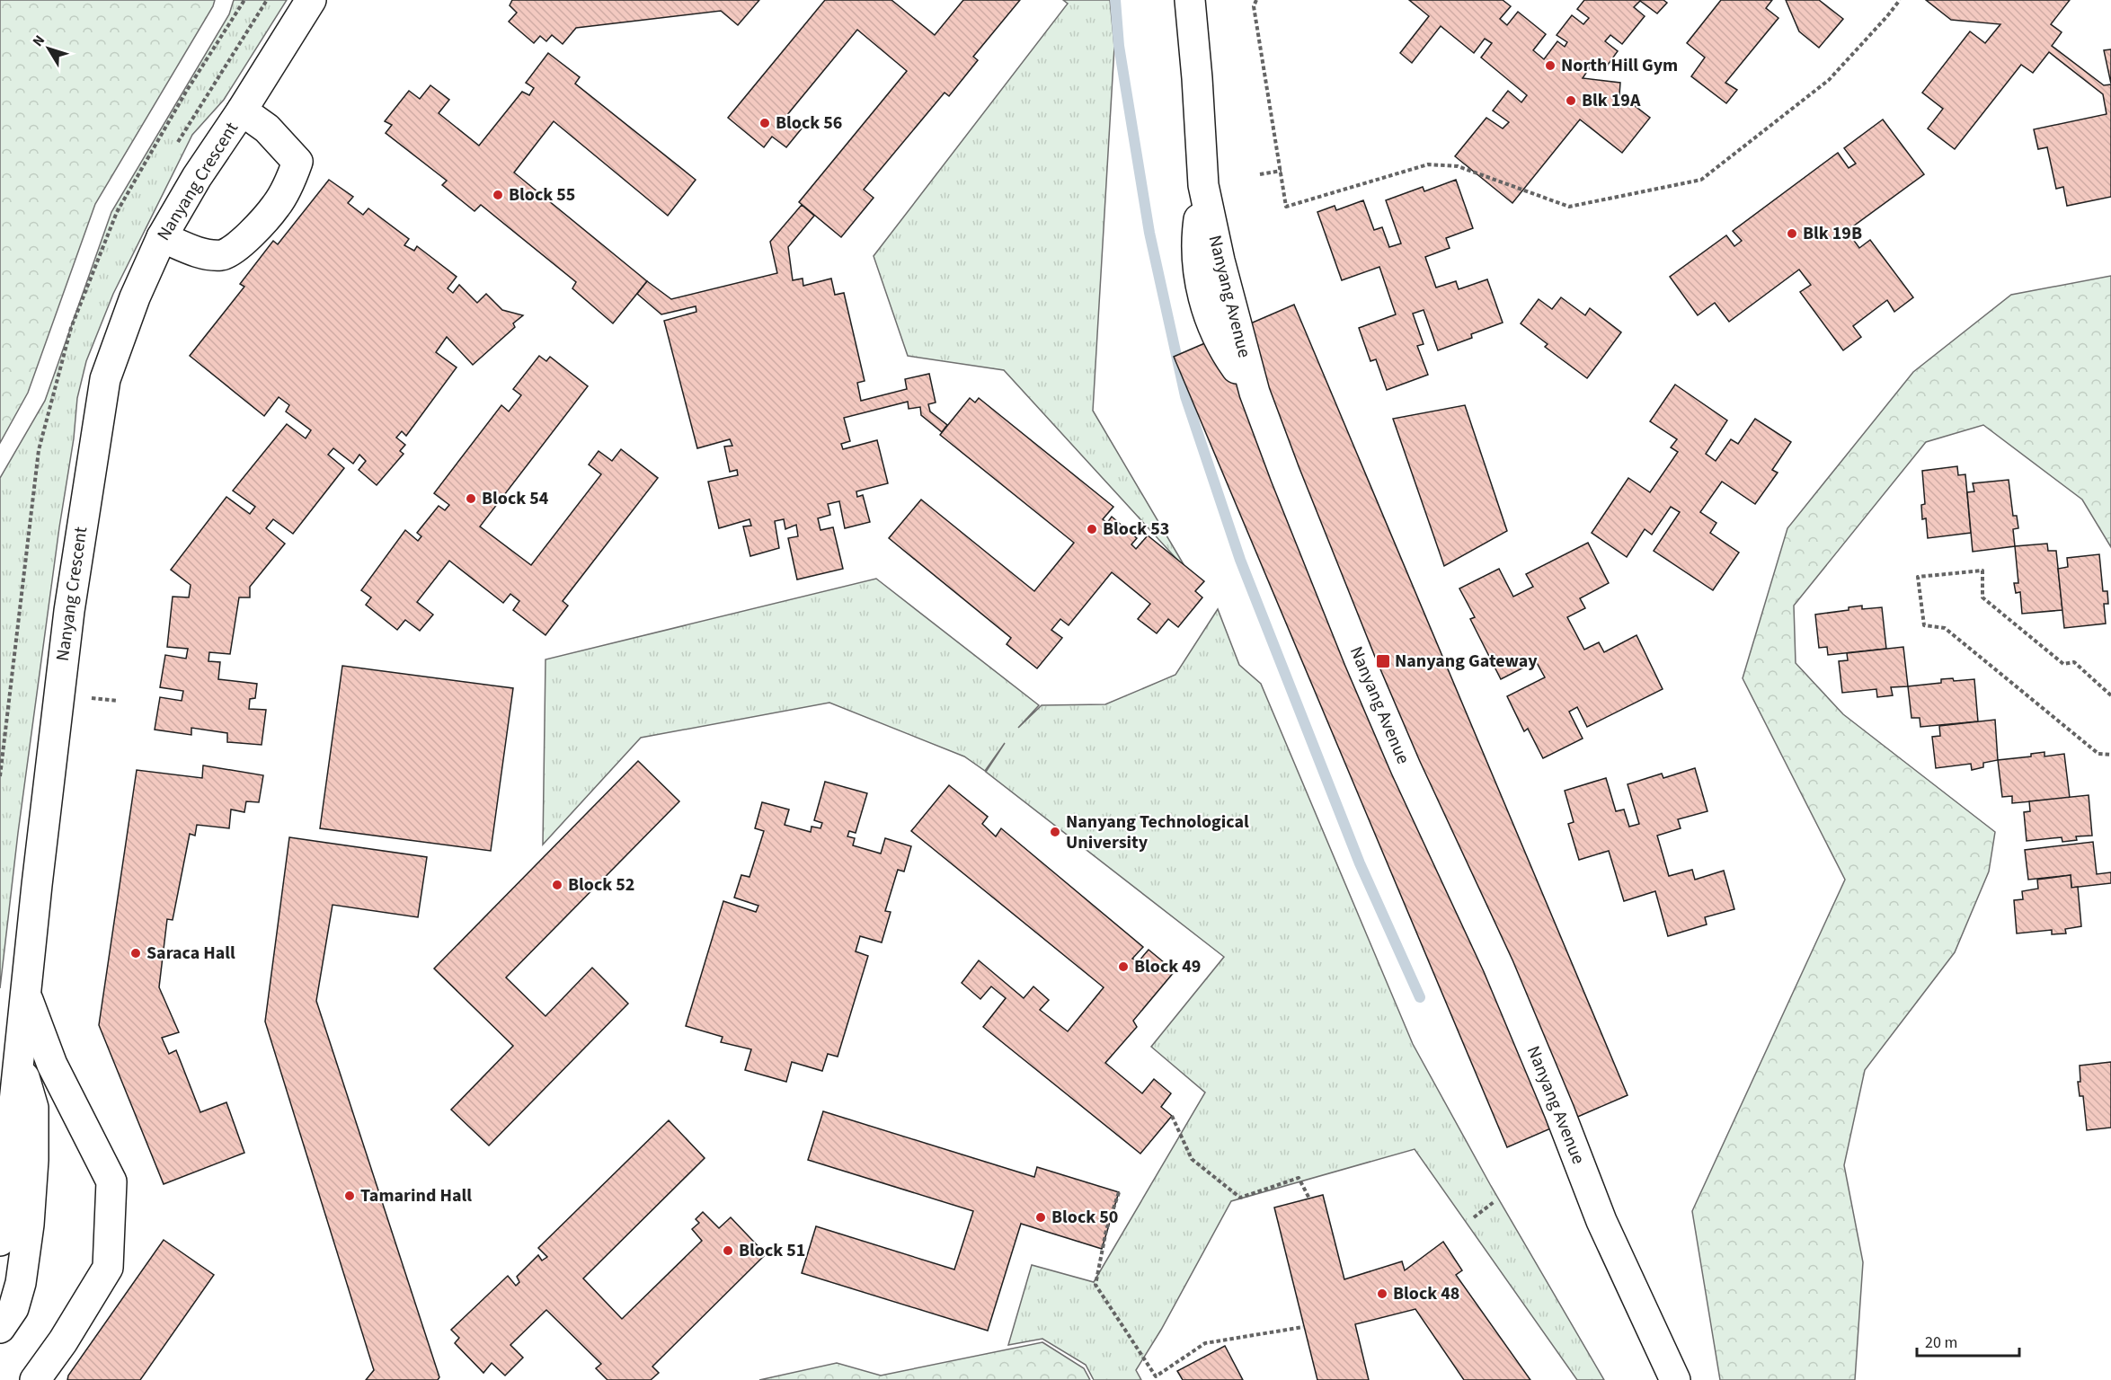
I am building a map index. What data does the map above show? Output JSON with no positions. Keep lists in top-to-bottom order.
{
  "streets": {
    "street": ["Nanyang Crescent", "Nanyang Avenue"]
  },
  "places": {
    "other": [
      "North Hill Gym",
      "Blk 19A",
      "Block 56",
      "Block 55",
      "Blk 19B",
      "Block 54",
      "Block 53",
      "Nanyang Technological University",
      "Block 52",
      "Saraca Hall",
      "Block 49",
      "Tamarind Hall",
      "Block 50",
      "Block 51",
      "Block 48"
    ],
    "transit": ["Nanyang Gateway"]
  },
  "scale_bar": "20 m",
  "north": "top left"
}
